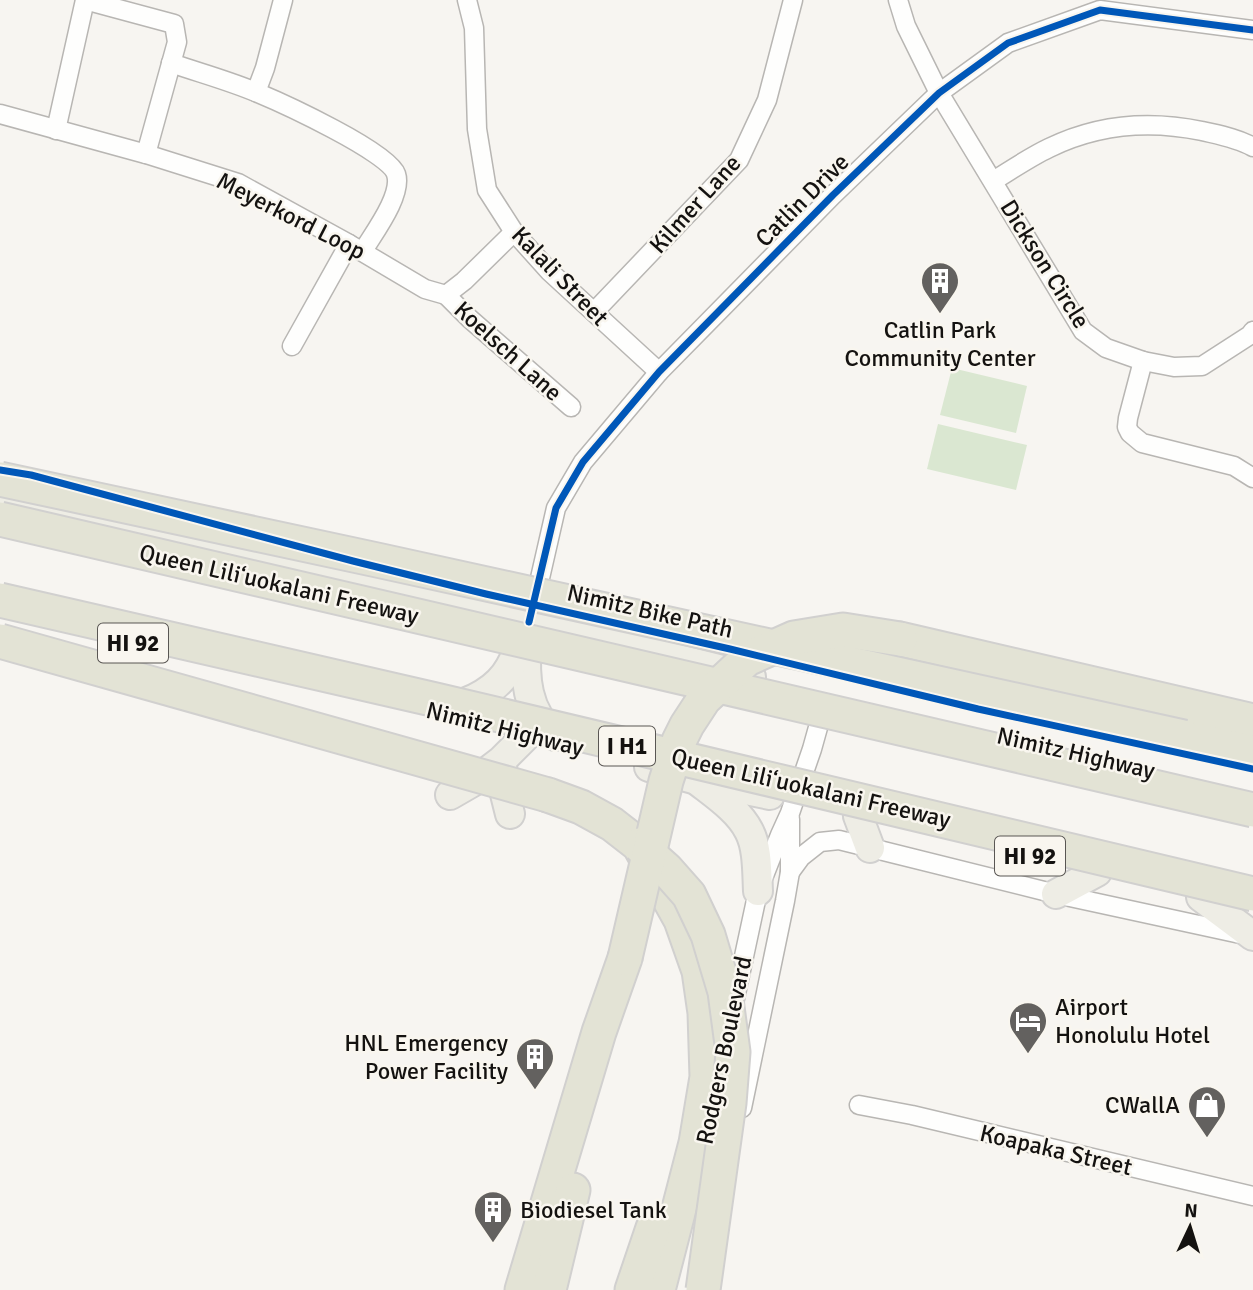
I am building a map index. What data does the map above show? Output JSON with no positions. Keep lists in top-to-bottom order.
{
  "streets": {
    "highway": ["Queen Liliʻuokalani Freeway", "I H1"],
    "main road": ["HI 92", "Nimitz Highway"],
    "street": [
      "Catlin Drive",
      "Kilmer Lane",
      "Meyerkord Loop",
      "Dickson Circle",
      "Kalali Street",
      "Koelsch Lane",
      "Rodgers Boulevard",
      "Koapaka Street"
    ],
    "cycle path": ["Nimitz Bike Path"]
  },
  "crossings": [
    ["Catlin Drive", "Dickson Circle"],
    ["Catlin Drive", "Kalali Street"],
    ["Catlin Drive", "Nimitz Highway"],
    ["Kilmer Lane", "Kalali Street"],
    ["Meyerkord Loop", "Koelsch Lane"],
    ["Nimitz Highway", "Rodgers Boulevard"]
  ],
  "places": {
    "building": ["Catlin Park Community Center", "HNL Emergency Power Facility", "Biodiesel Tank"],
    "hotel": ["Airport Honolulu Hotel"],
    "shop": ["CWallA"]
  },
  "north": "top"
}
